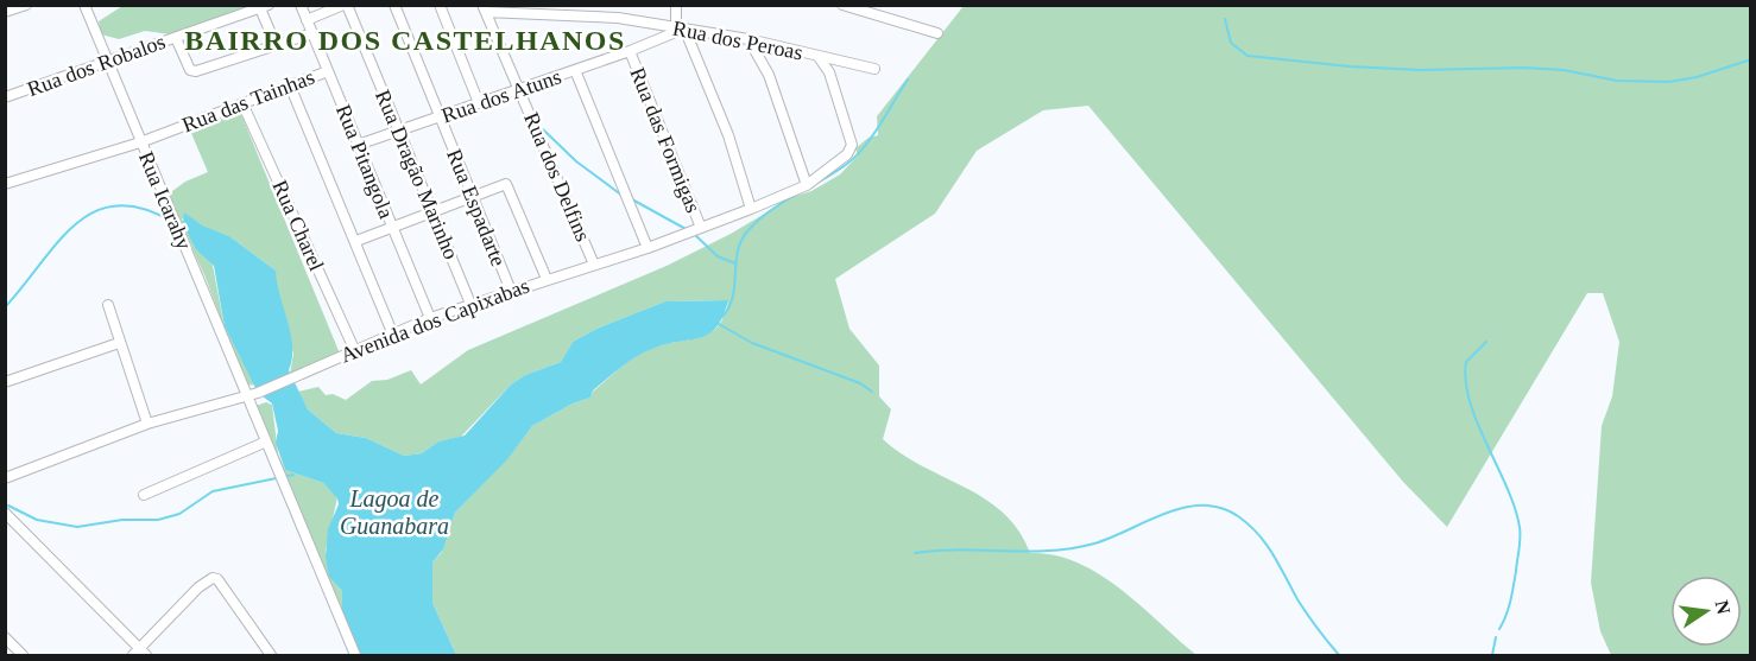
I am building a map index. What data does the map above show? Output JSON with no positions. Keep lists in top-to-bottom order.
{
  "streets": {
    "street": [
      "Rua dos Peroas",
      "Rua dos Robalos",
      "Rua dos Atuns",
      "Rua das Tainhas",
      "Rua das Formigas",
      "Rua Pitangola",
      "Rua Dragão Marinho",
      "Rua dos Delfins",
      "Rua Icarahy",
      "Rua Espadarte",
      "Rua Charel",
      "Avenida dos Capixabas"
    ]
  },
  "crossings": [
    ["Rua dos Peroas", "Rua dos Atuns"],
    ["Rua dos Peroas", "Rua dos Delfins"],
    ["Rua dos Peroas", "Avenida dos Capixabas"],
    ["Rua dos Robalos", "Rua Icarahy"],
    ["Rua dos Atuns", "Rua das Formigas"],
    ["Rua dos Atuns", "Rua Pitangola"],
    ["Rua dos Atuns", "Rua Dragão Marinho"],
    ["Rua dos Atuns", "Rua dos Delfins"],
    ["Rua dos Atuns", "Rua Espadarte"],
    ["Rua das Tainhas", "Rua Pitangola"],
    ["Rua das Tainhas", "Rua Icarahy"],
    ["Rua das Tainhas", "Rua Charel"],
    ["Rua das Formigas", "Avenida dos Capixabas"],
    ["Rua Pitangola", "Avenida dos Capixabas"],
    ["Rua Dragão Marinho", "Avenida dos Capixabas"],
    ["Rua dos Delfins", "Avenida dos Capixabas"],
    ["Rua Icarahy", "Avenida dos Capixabas"],
    ["Rua Espadarte", "Avenida dos Capixabas"],
    ["Rua Charel", "Avenida dos Capixabas"]
  ],
  "districts": ["BAIRRO DOS CASTELHANOS"],
  "water": ["Lagoa de Guanabara"],
  "north": "right"
}
